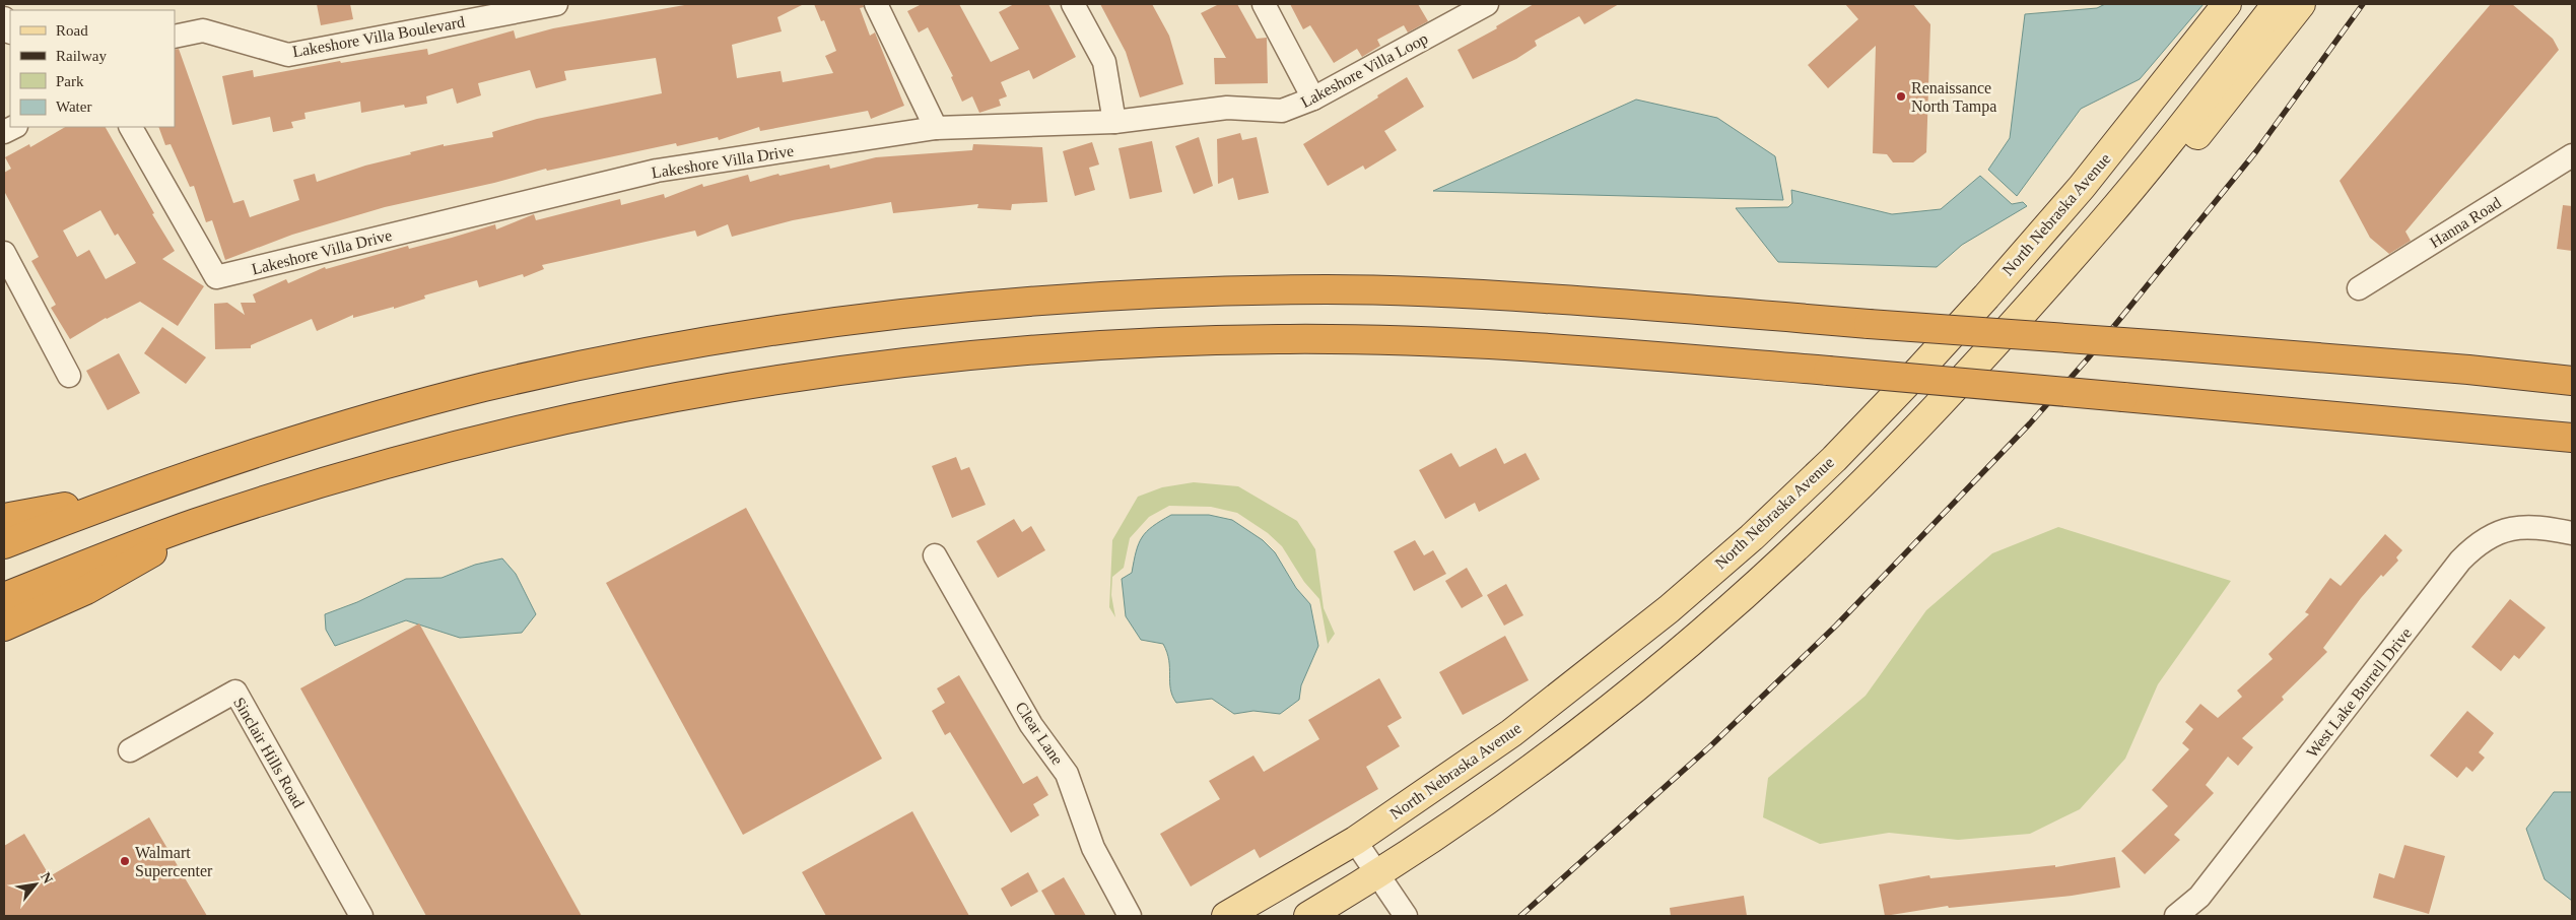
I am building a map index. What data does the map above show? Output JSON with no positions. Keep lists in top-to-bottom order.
{
  "streets": {
    "main road": ["North Nebraska Avenue"],
    "street": [
      "Lakeshore Villa Boulevard",
      "Lakeshore Villa Loop",
      "Lakeshore Villa Drive",
      "Hanna Road",
      "West Lake Burrell Drive",
      "Clear Lane",
      "Sinclair Hills Road"
    ]
  },
  "crossings": [
    ["Lakeshore Villa Loop", "Lakeshore Villa Drive"]
  ],
  "places": ["Renaissance North Tampa", "Walmart Supercenter"],
  "legend": [
    "Road",
    "Railway",
    "Park",
    "Water"
  ],
  "north": "top right"
}
